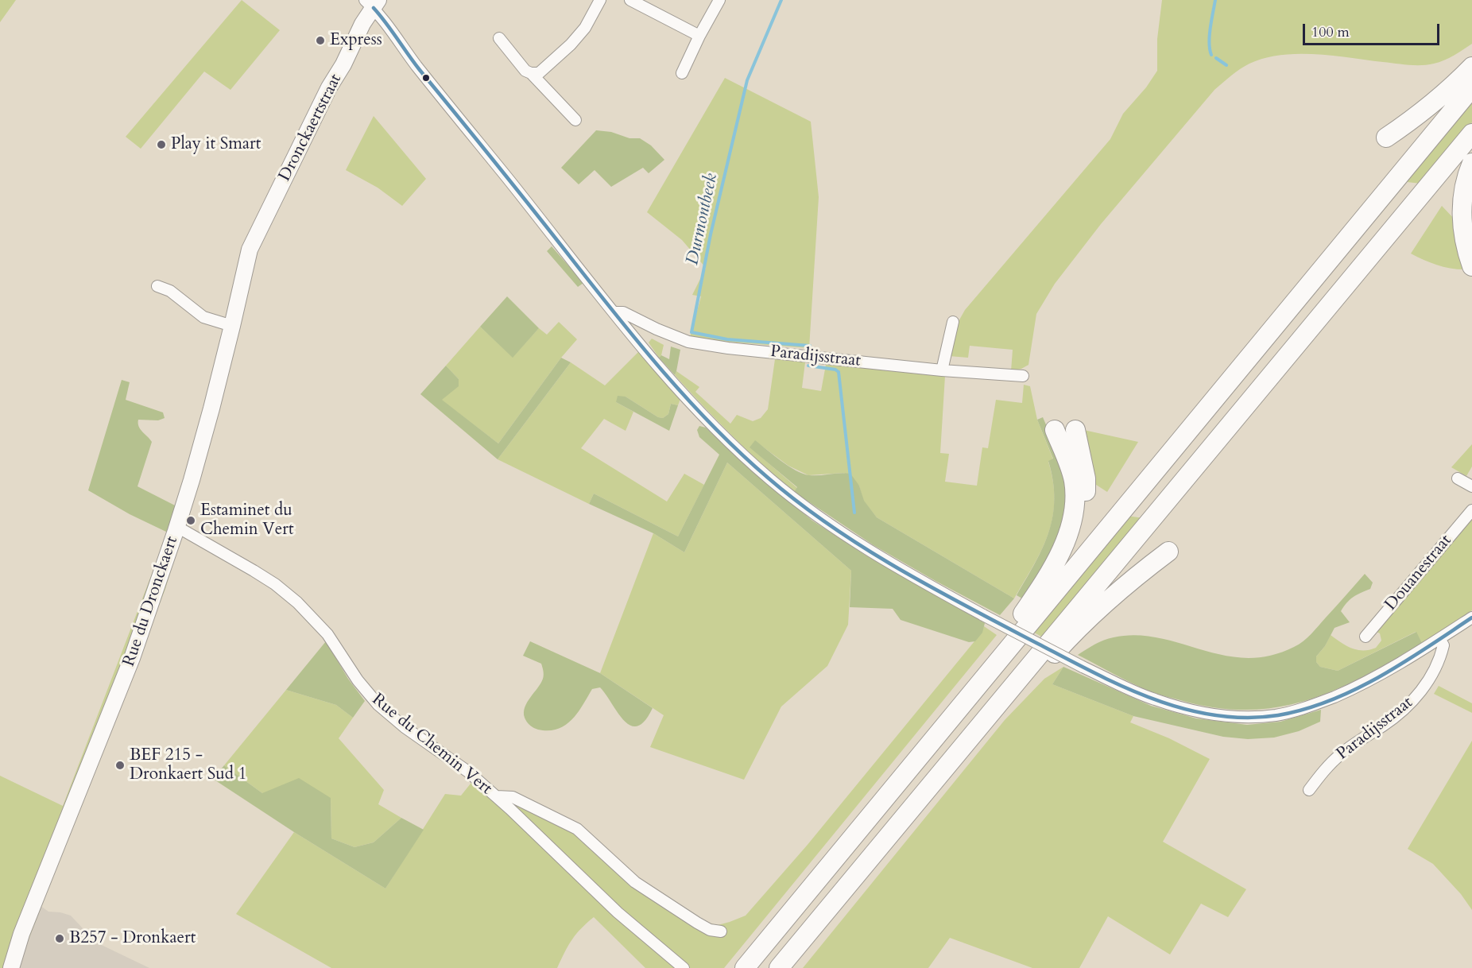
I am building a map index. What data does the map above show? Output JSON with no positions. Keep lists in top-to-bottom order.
{
  "streets": {
    "main road": ["Dronckaertstraat", "Rue du Dronckaert"],
    "street": ["Paradijsstraat", "Douanestraat", "Rue du Chemin Vert"]
  },
  "crossings": [
    ["Dronckaertstraat", "Rue du Dronckaert"],
    ["Rue du Dronckaert", "Rue du Chemin Vert"]
  ],
  "water": ["Durmontbeek"],
  "places": [
    "Express",
    "Play it Smart",
    "Estaminet du Chemin Vert",
    "BEF 215 - Dronkaert Sud 1",
    "B257 - Dronkaert"
  ],
  "scale_bar": "100 m"
}
